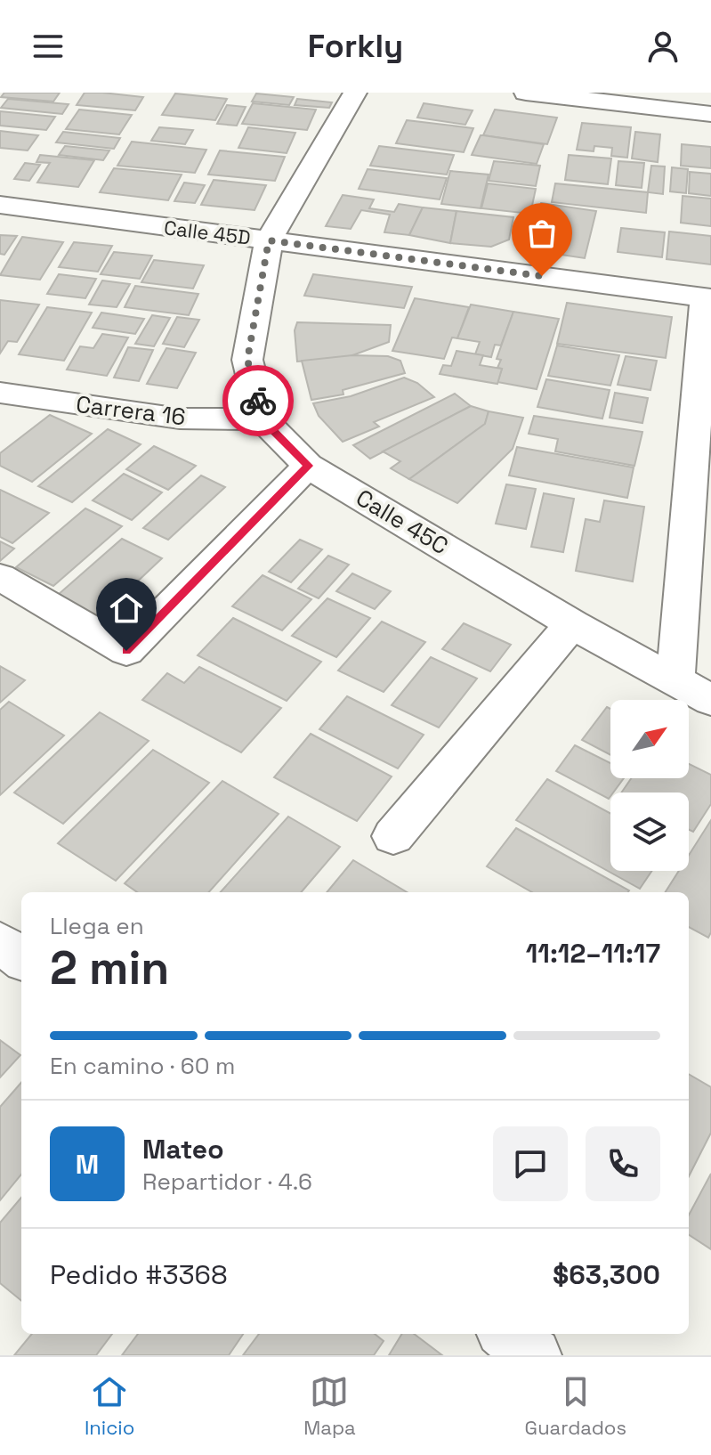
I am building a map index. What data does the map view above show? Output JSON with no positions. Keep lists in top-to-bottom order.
{
  "streets": {
    "street": ["Calle 45D", "Carrera 16", "Calle 45C"]
  },
  "crossings": [
    ["Carrera 16", "Calle 45C"]
  ],
  "north": "top right",
  "page": {
    "header": "Forkly",
    "heading": ["2 min", "Llega en", "11:12–11:17"],
    "panel": [
      "Mateo",
      "Repartidor · 4.6",
      "Pedido #3368",
      "$63,300"
    ],
    "bar": "En camino · 60 m",
    "round": "M",
    "tabs": ["Inicio", "Mapa", "Guardados"]
  }
}
